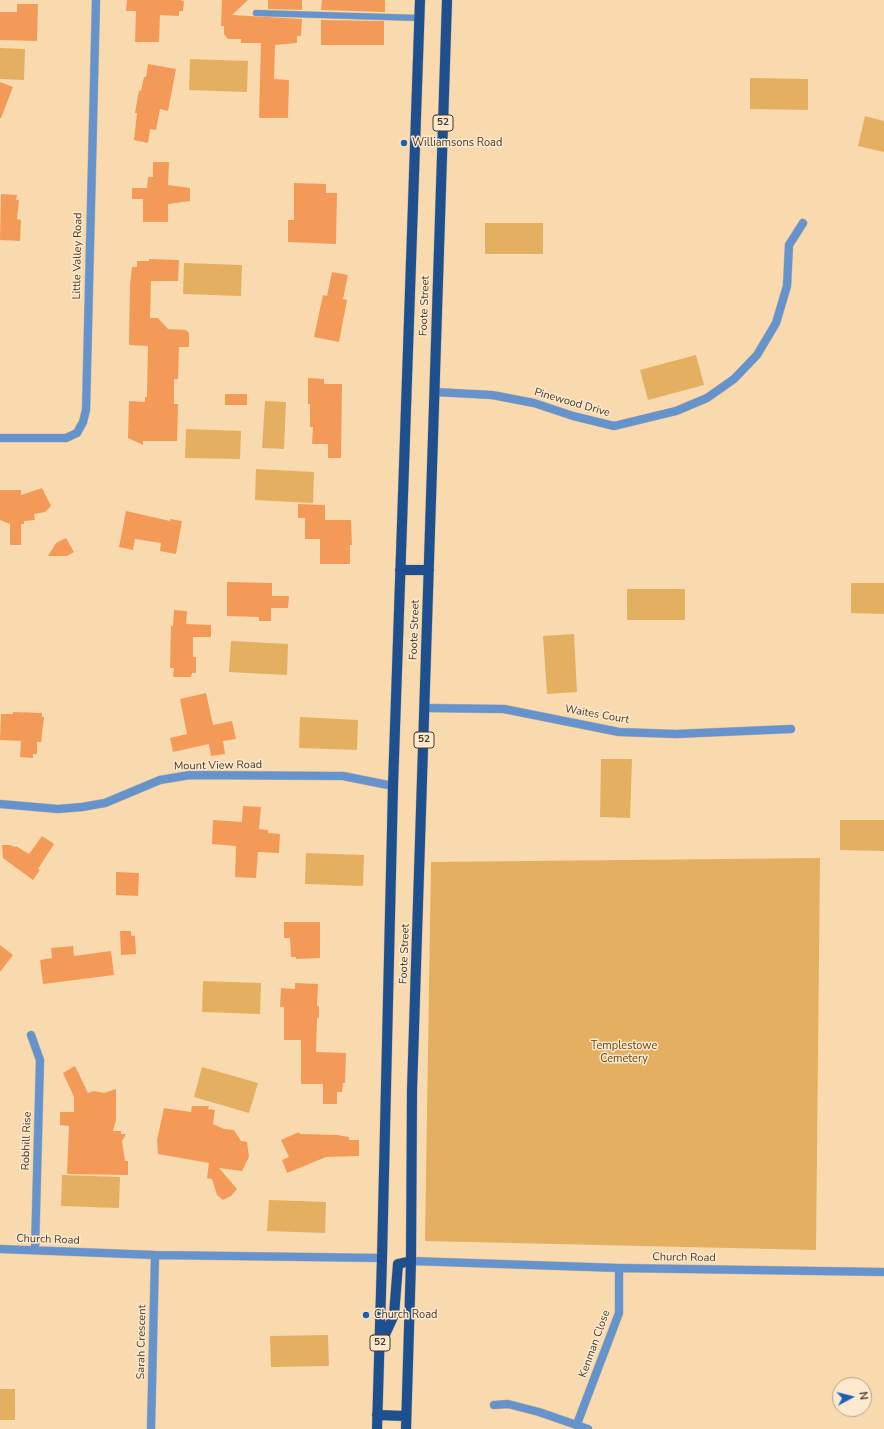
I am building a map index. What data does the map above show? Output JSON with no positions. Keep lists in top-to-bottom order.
{
  "streets": {
    "main road": ["52", "Foote Street"],
    "street": [
      "Little Valley Road",
      "Pinewood Drive",
      "Waites Court",
      "Mount View Road",
      "Robhill Rise",
      "Church Road",
      "Sarah Crescent",
      "Kenman Close"
    ]
  },
  "crossings": [
    ["52", "Foote Street"],
    ["52", "Church Road"],
    ["Foote Street", "Pinewood Drive"],
    ["Foote Street", "Waites Court"],
    ["Foote Street", "Mount View Road"],
    ["Foote Street", "Church Road"],
    ["Robhill Rise", "Church Road"],
    ["Church Road", "Sarah Crescent"],
    ["Church Road", "Kenman Close"]
  ],
  "parks": ["Templestowe Cemetery"],
  "places": ["Williamsons Road", "Church Road"],
  "north": "right"
}
